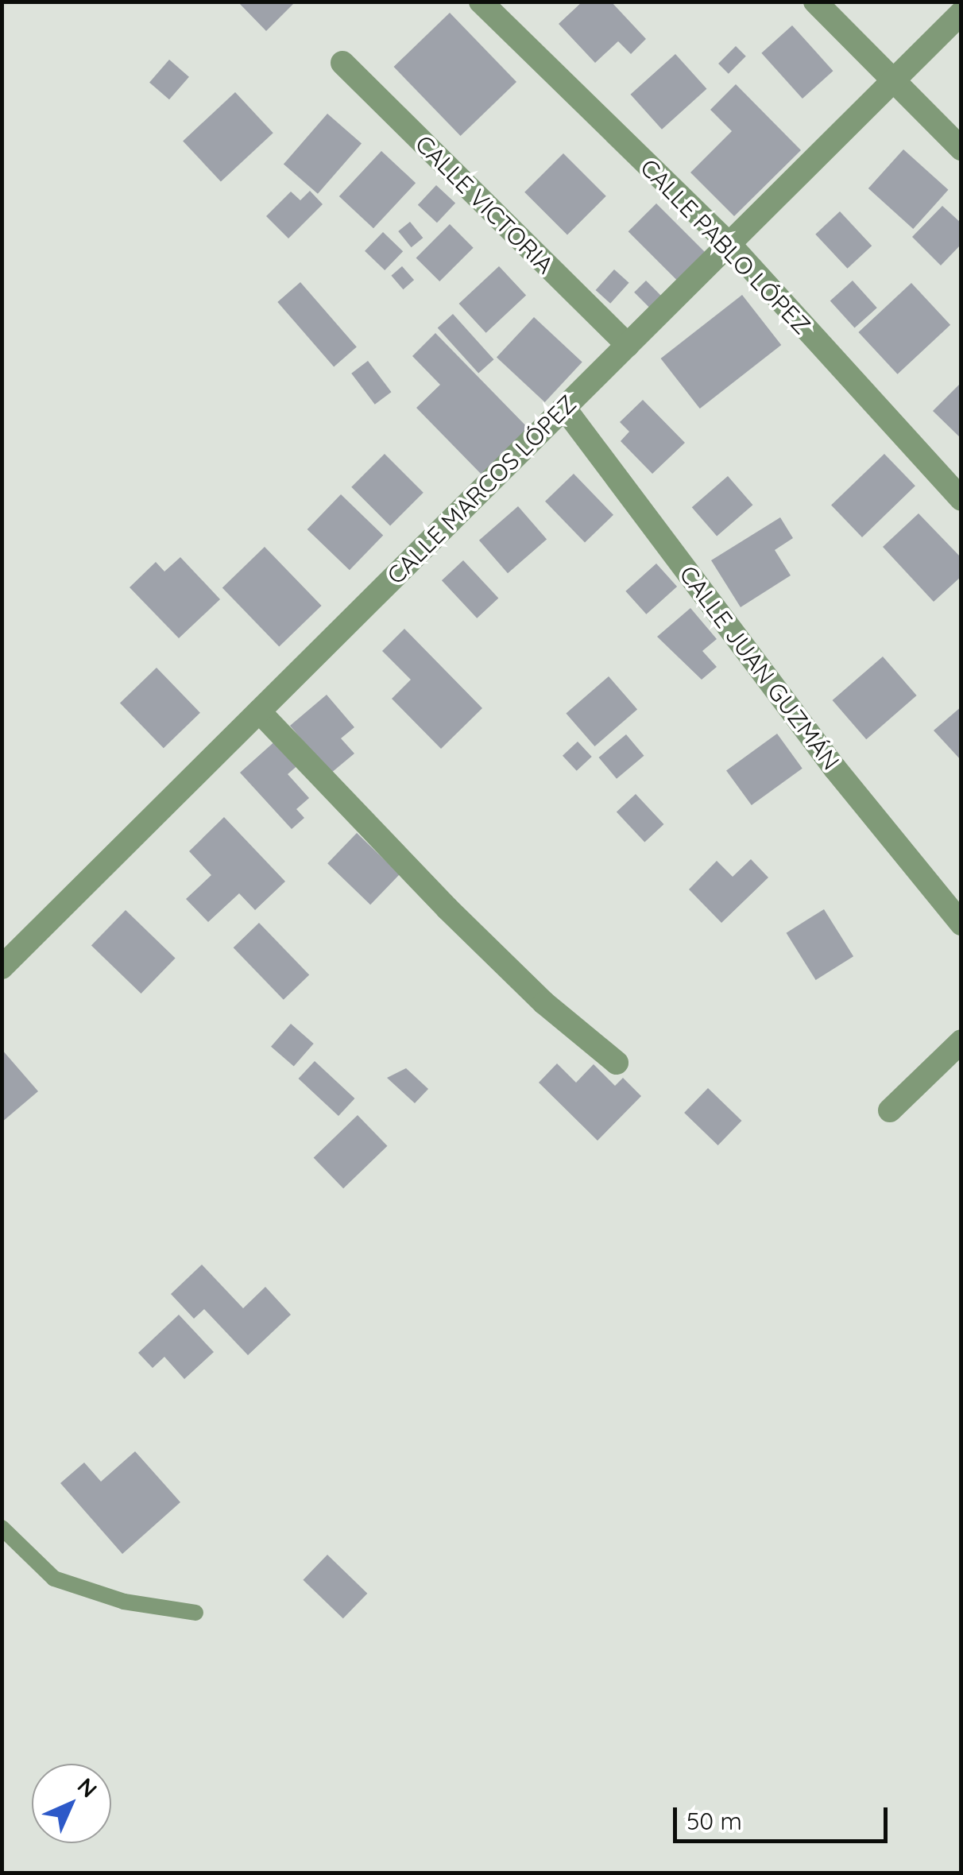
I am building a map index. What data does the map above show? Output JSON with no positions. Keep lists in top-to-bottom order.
{
  "streets": {
    "street": [
      "CALLE VICTORIA",
      "CALLE PABLO LÓPEZ",
      "CALLE MARCOS LÓPEZ",
      "CALLE JUAN GUZMÁN"
    ]
  },
  "crossings": [
    ["CALLE VICTORIA", "CALLE MARCOS LÓPEZ"],
    ["CALLE PABLO LÓPEZ", "CALLE MARCOS LÓPEZ"],
    ["CALLE MARCOS LÓPEZ", "CALLE JUAN GUZMÁN"]
  ],
  "scale_bar": "50 m",
  "north": "top right"
}
